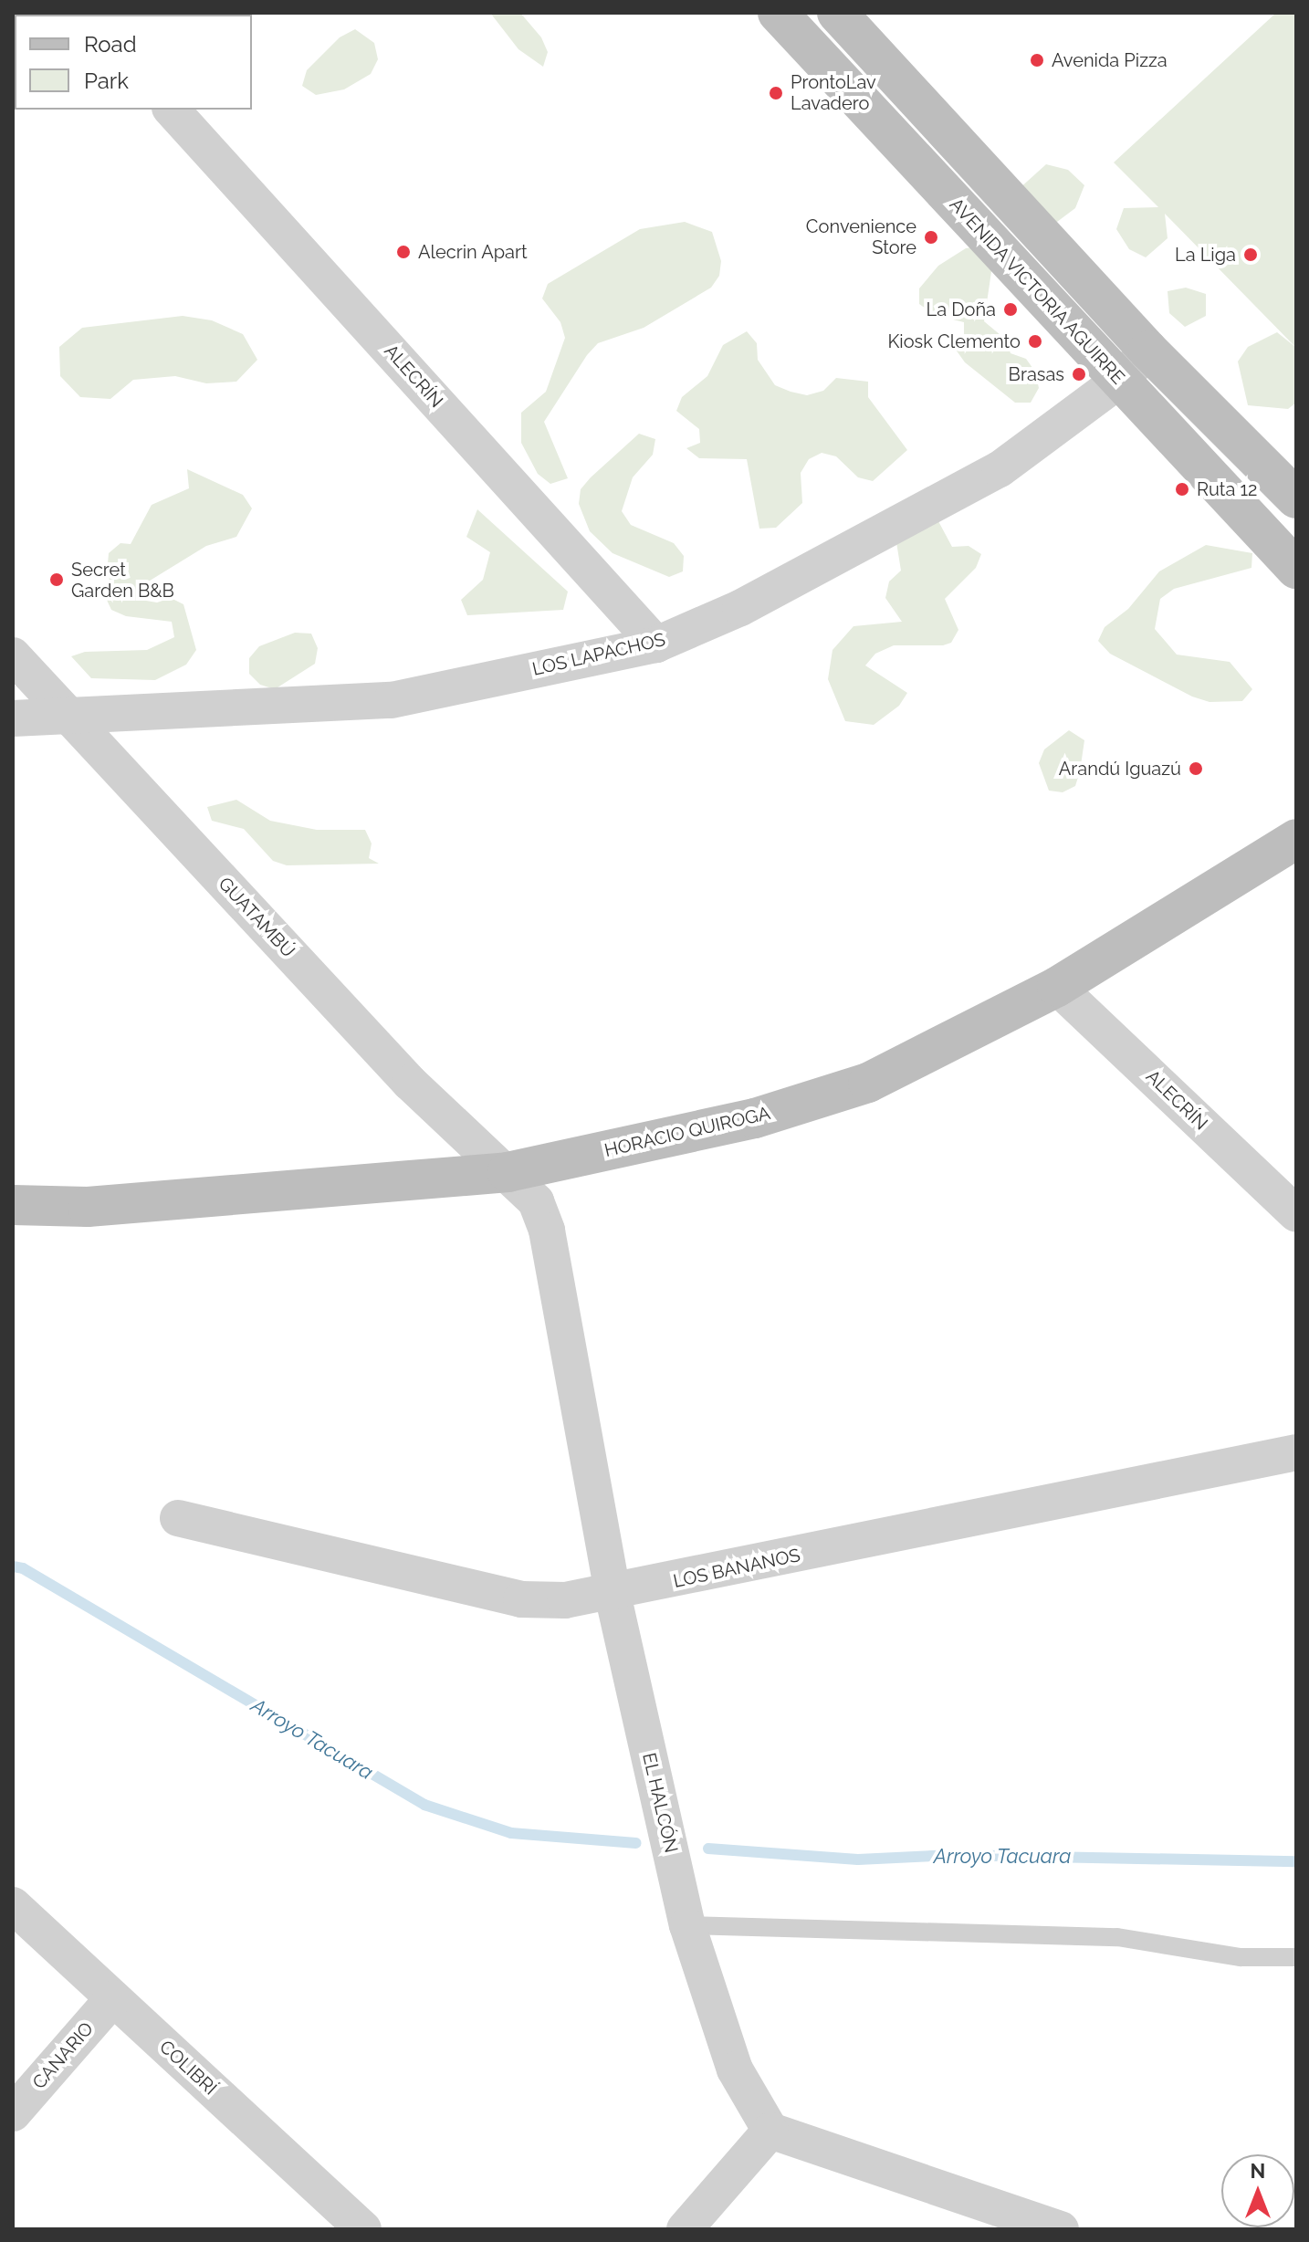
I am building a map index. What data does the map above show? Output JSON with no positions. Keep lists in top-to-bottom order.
{
  "streets": {
    "main road": ["AVENIDA VICTORIA AGUIRRE", "HORACIO QUIROGA"],
    "street": [
      "ALECRÍN",
      "LOS LAPACHOS",
      "GUATAMBÚ",
      "LOS BANANOS",
      "EL HALCÓN",
      "CANARIO",
      "COLIBRÍ"
    ]
  },
  "crossings": [
    ["AVENIDA VICTORIA AGUIRRE", "LOS LAPACHOS"],
    ["ALECRÍN", "LOS LAPACHOS"],
    ["ALECRÍN", "HORACIO QUIROGA"],
    ["LOS LAPACHOS", "GUATAMBÚ"],
    ["GUATAMBÚ", "HORACIO QUIROGA"],
    ["GUATAMBÚ", "EL HALCÓN"],
    ["HORACIO QUIROGA", "EL HALCÓN"],
    ["LOS BANANOS", "EL HALCÓN"],
    ["CANARIO", "COLIBRÍ"]
  ],
  "water": ["Arroyo Tacuara"],
  "places": [
    "Avenida Pizza",
    "ProntoLav Lavadero",
    "Convenience Store",
    "Alecrin Apart",
    "La Liga",
    "La Doña",
    "Kiosk Clemento",
    "Brasas",
    "Ruta 12",
    "Secret Garden B&B",
    "Arandú Iguazú"
  ],
  "legend": ["Road", "Park"],
  "north": "top"
}
